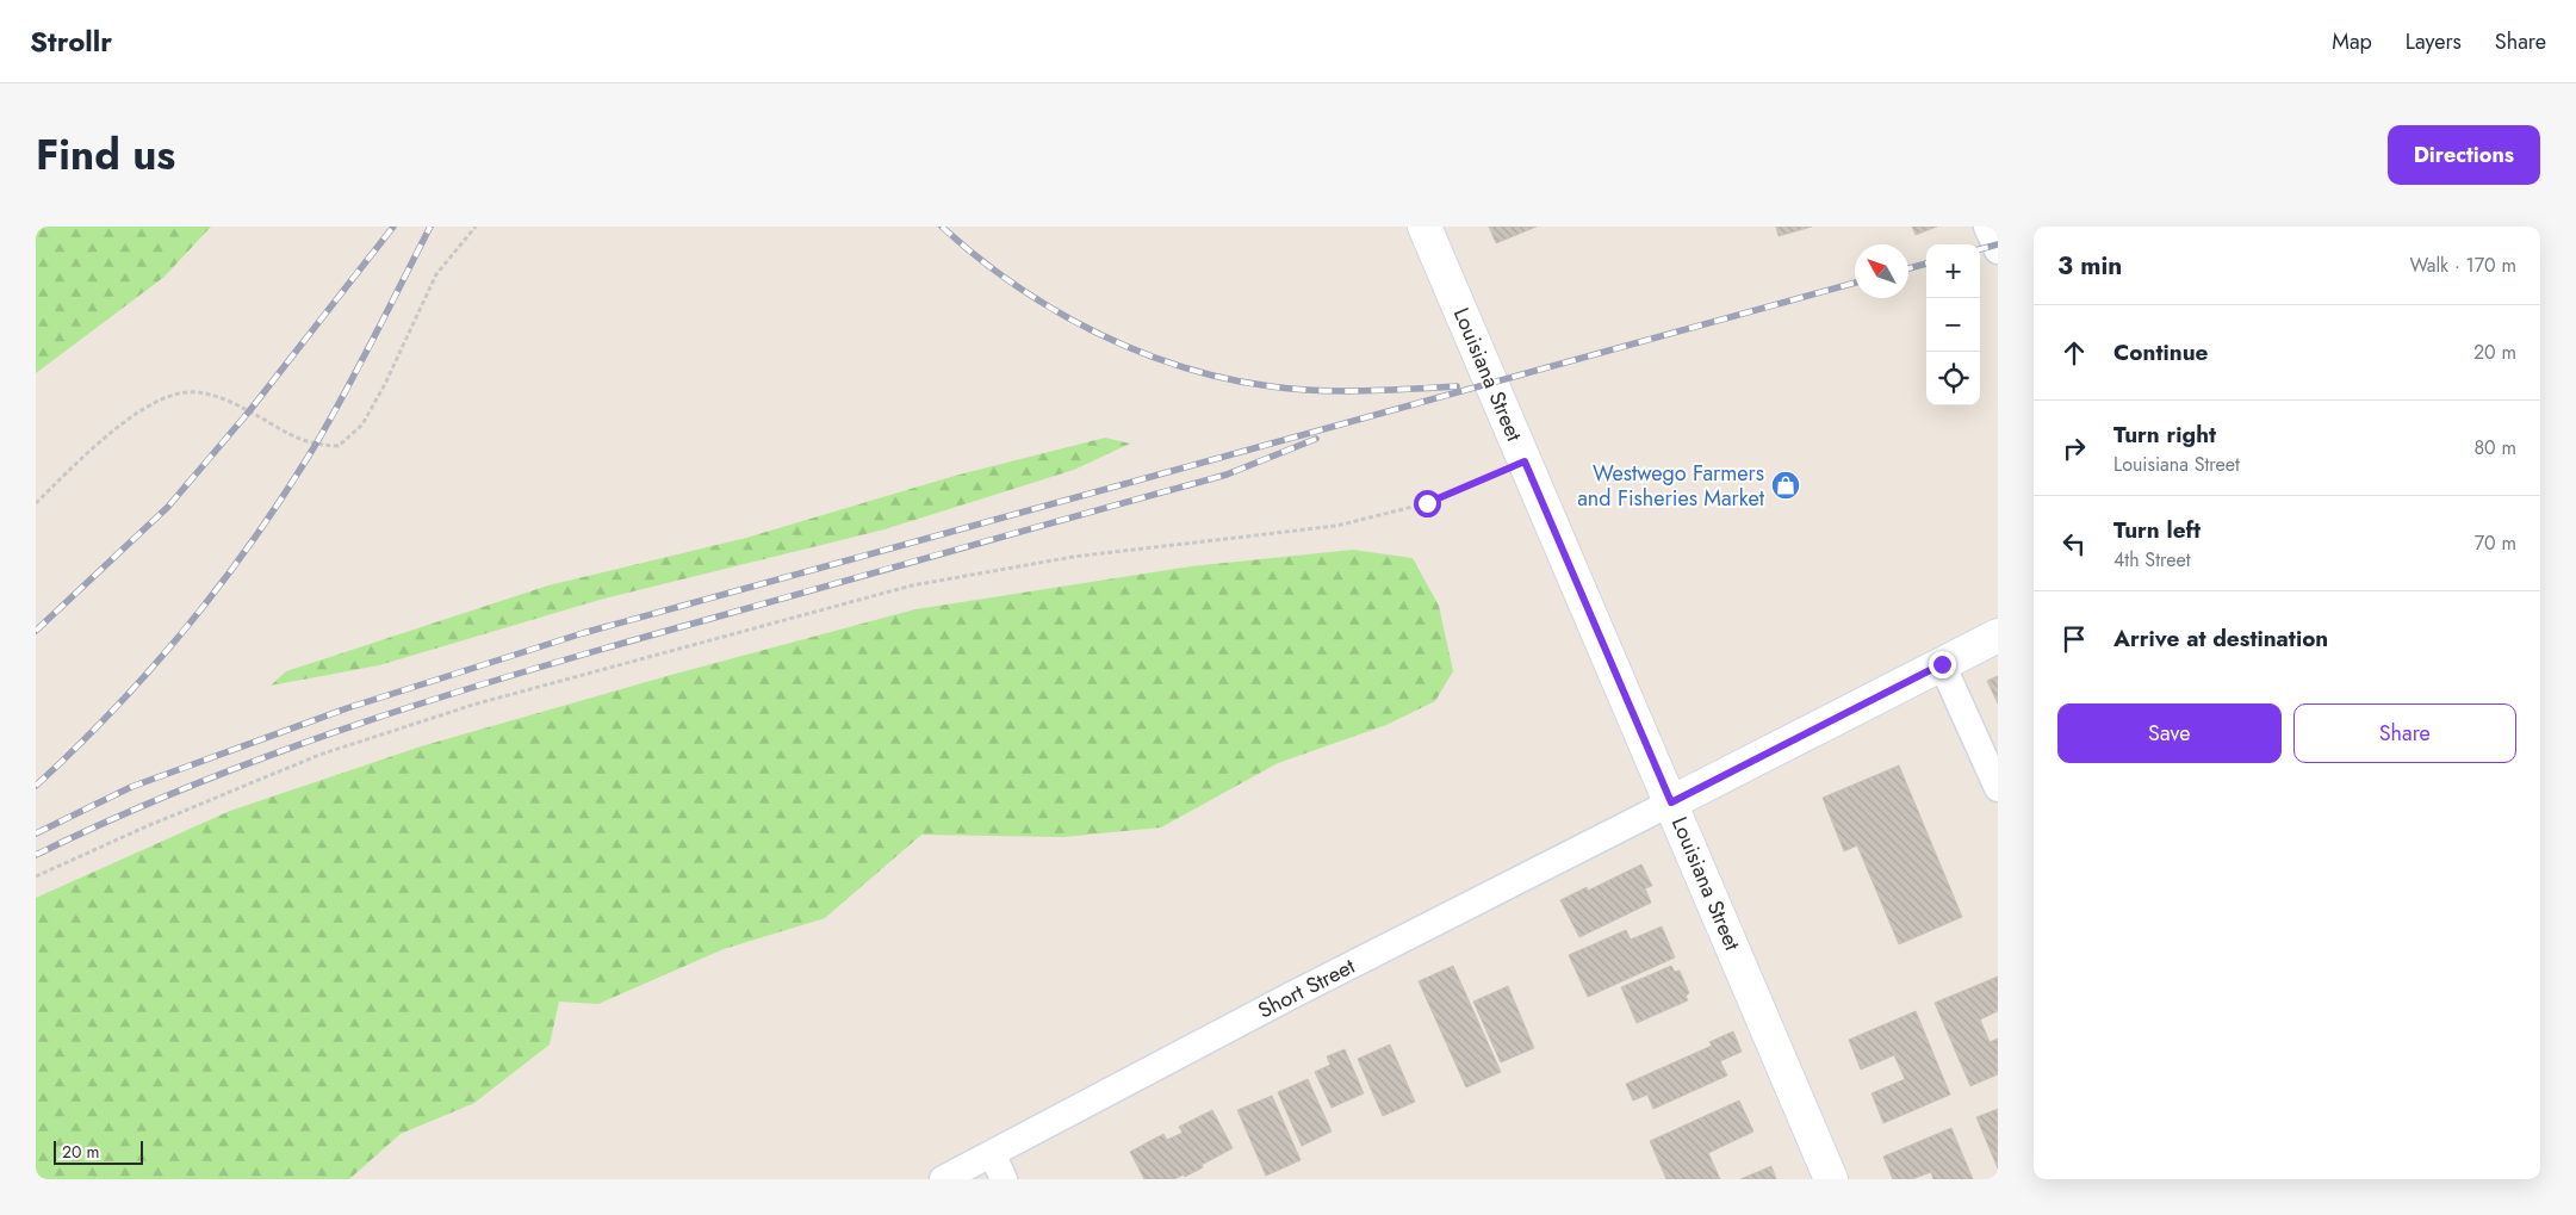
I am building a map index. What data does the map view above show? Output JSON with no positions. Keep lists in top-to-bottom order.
{
  "streets": {
    "main road": ["Louisiana Street"],
    "street": ["Short Street"]
  },
  "crossings": [
    ["Louisiana Street", "Short Street"]
  ],
  "places": {
    "shop": ["Westwego Farmers and Fisheries Market"]
  },
  "scale_bar": "20 m",
  "north": "top left",
  "page": {
    "header": "Strollr",
    "nav": ["Map", "Layers", "Share"],
    "title": "Find us",
    "buttons": [
      "Directions",
      ["Save", "Share"]
    ],
    "heading": ["3 min", "Walk · 170 m"],
    "map_buttons": ["+", "−"],
    "list": [
      ["Continue", "20 m"],
      ["Turn right", "Louisiana Street", "80 m"],
      ["Turn left", "4th Street", "70 m"],
      "Arrive at destination"
    ],
    "scale": "20 m"
  }
}
